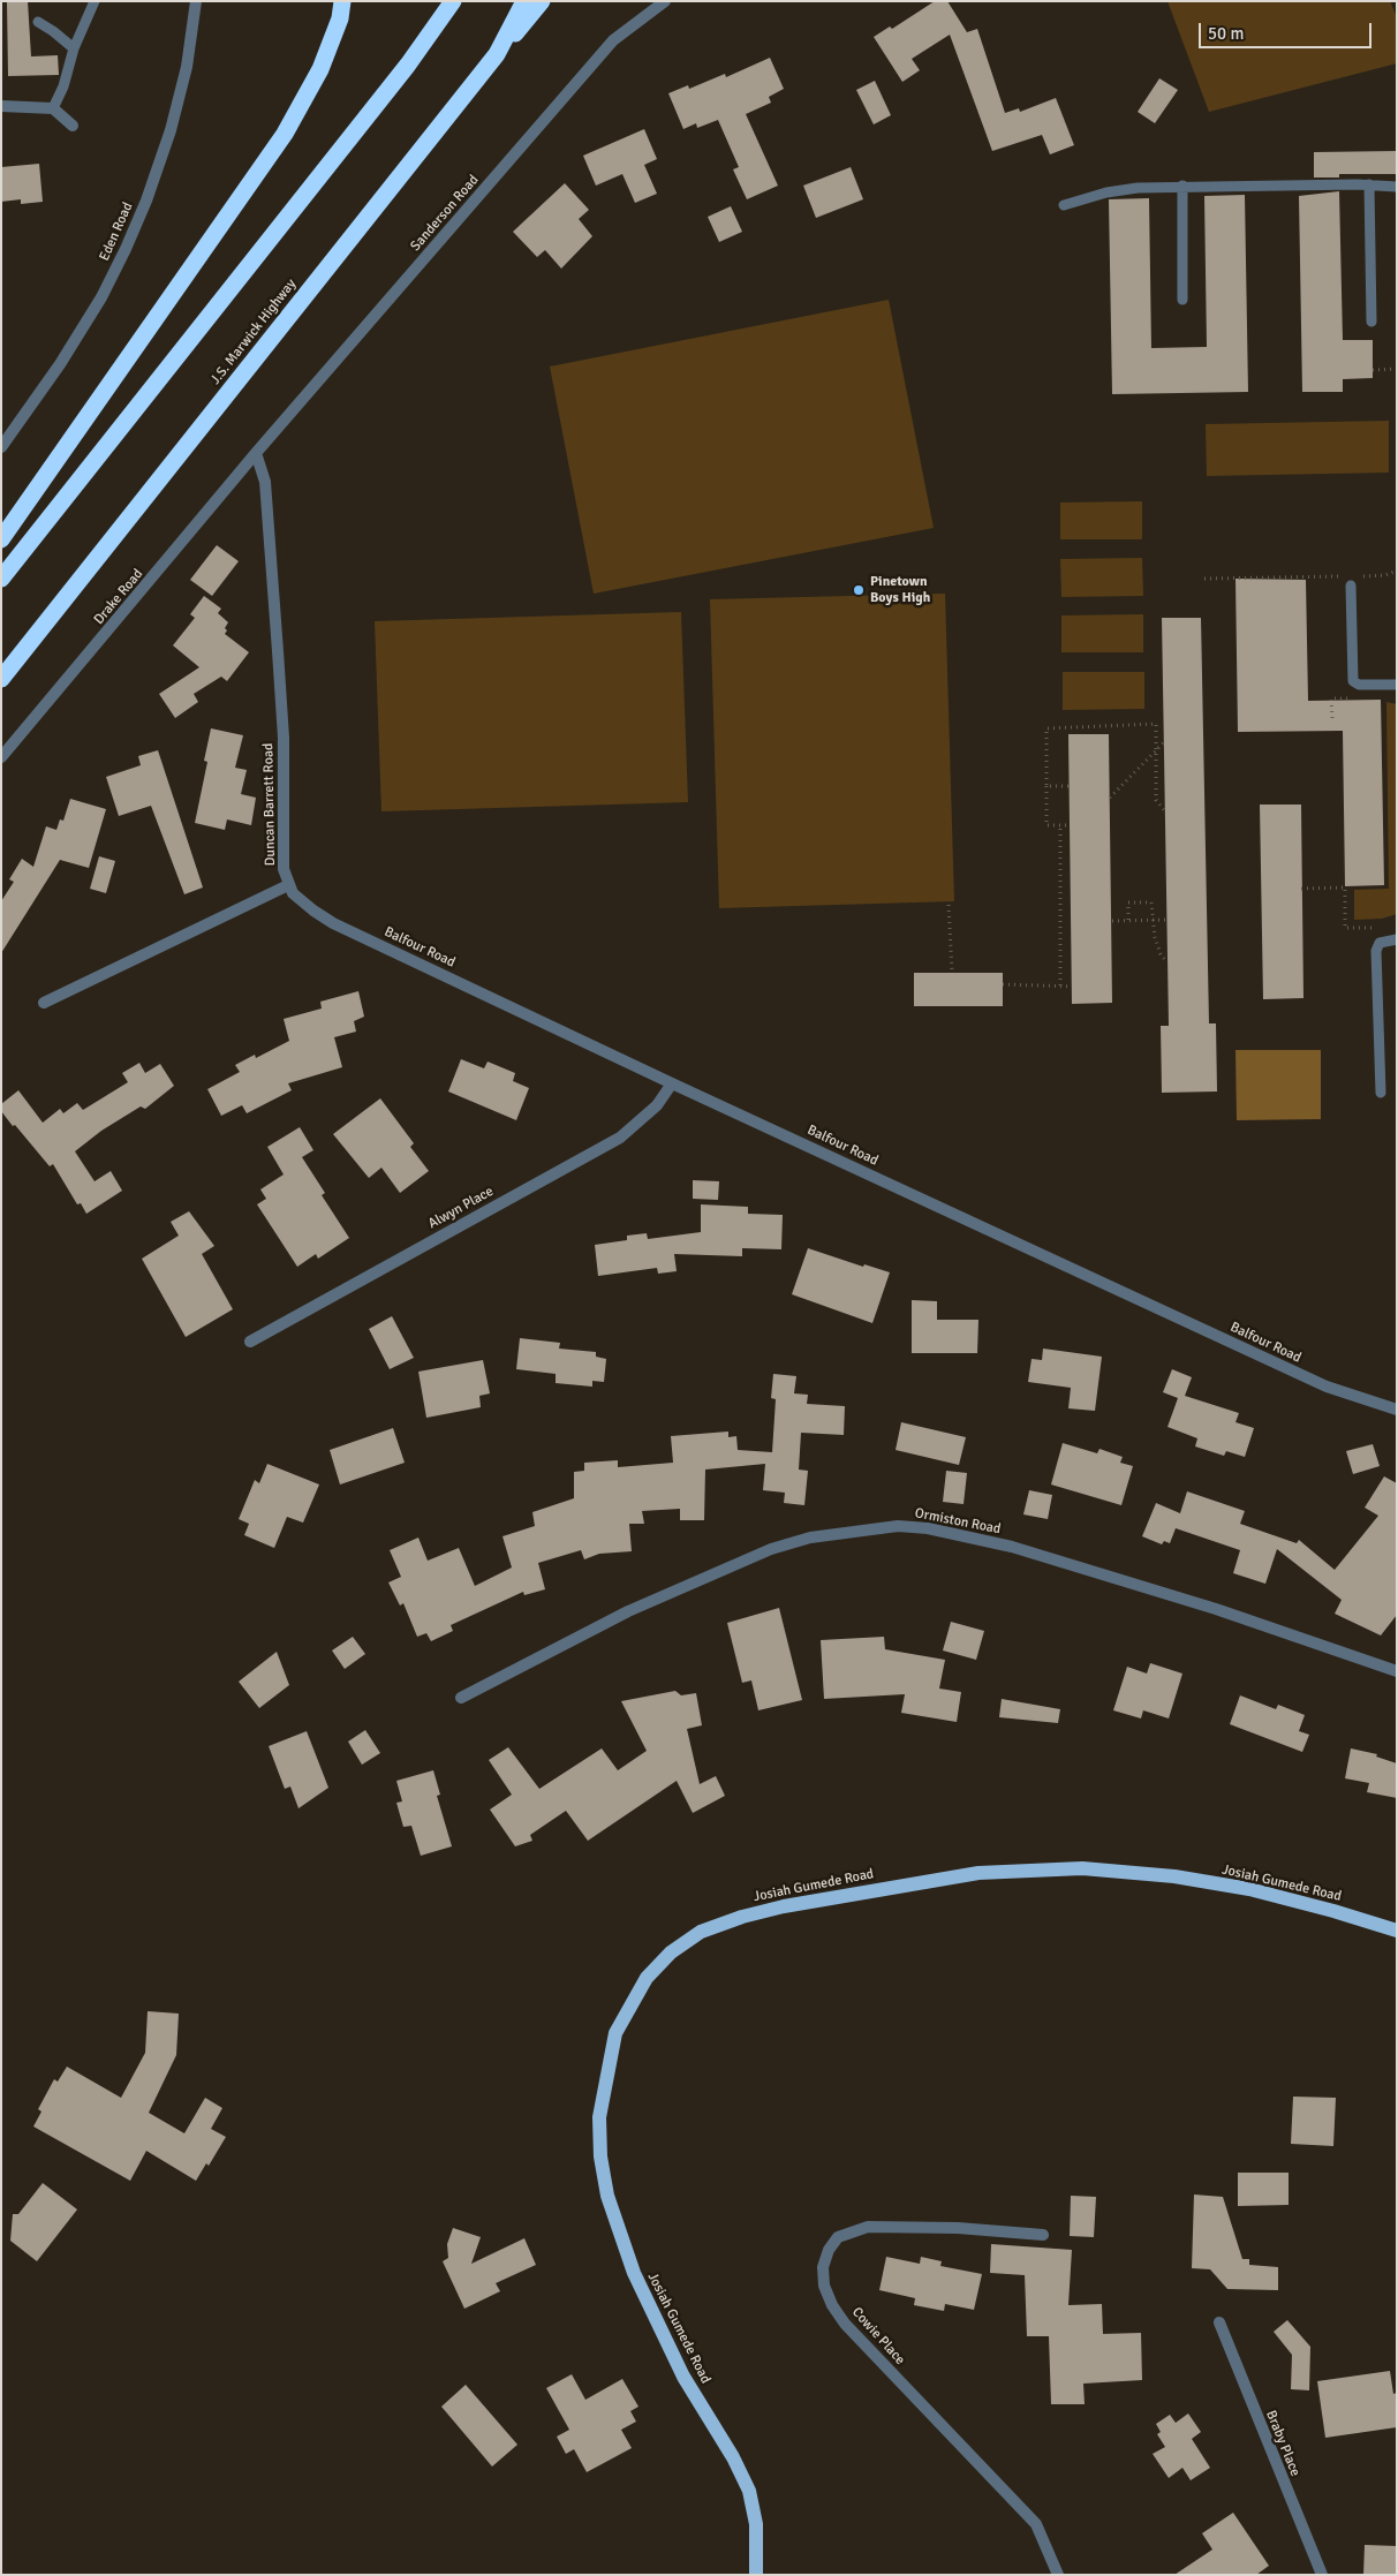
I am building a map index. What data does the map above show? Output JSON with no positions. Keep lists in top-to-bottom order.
{
  "streets": {
    "highway": ["J.S. Marwick Highway"],
    "main road": ["Josiah Gumede Road"],
    "street": [
      "Sanderson Road",
      "Eden Road",
      "Drake Road",
      "Duncan Barrett Road",
      "Balfour Road",
      "Alwyn Place",
      "Ormiston Road",
      "Cowie Place",
      "Braby Place"
    ]
  },
  "crossings": [
    ["Sanderson Road", "Drake Road"],
    ["Sanderson Road", "Duncan Barrett Road"],
    ["Drake Road", "Duncan Barrett Road"],
    ["Duncan Barrett Road", "Balfour Road"],
    ["Balfour Road", "Alwyn Place"]
  ],
  "places": ["Pinetown Boys High"],
  "scale_bar": "50 m"
}
